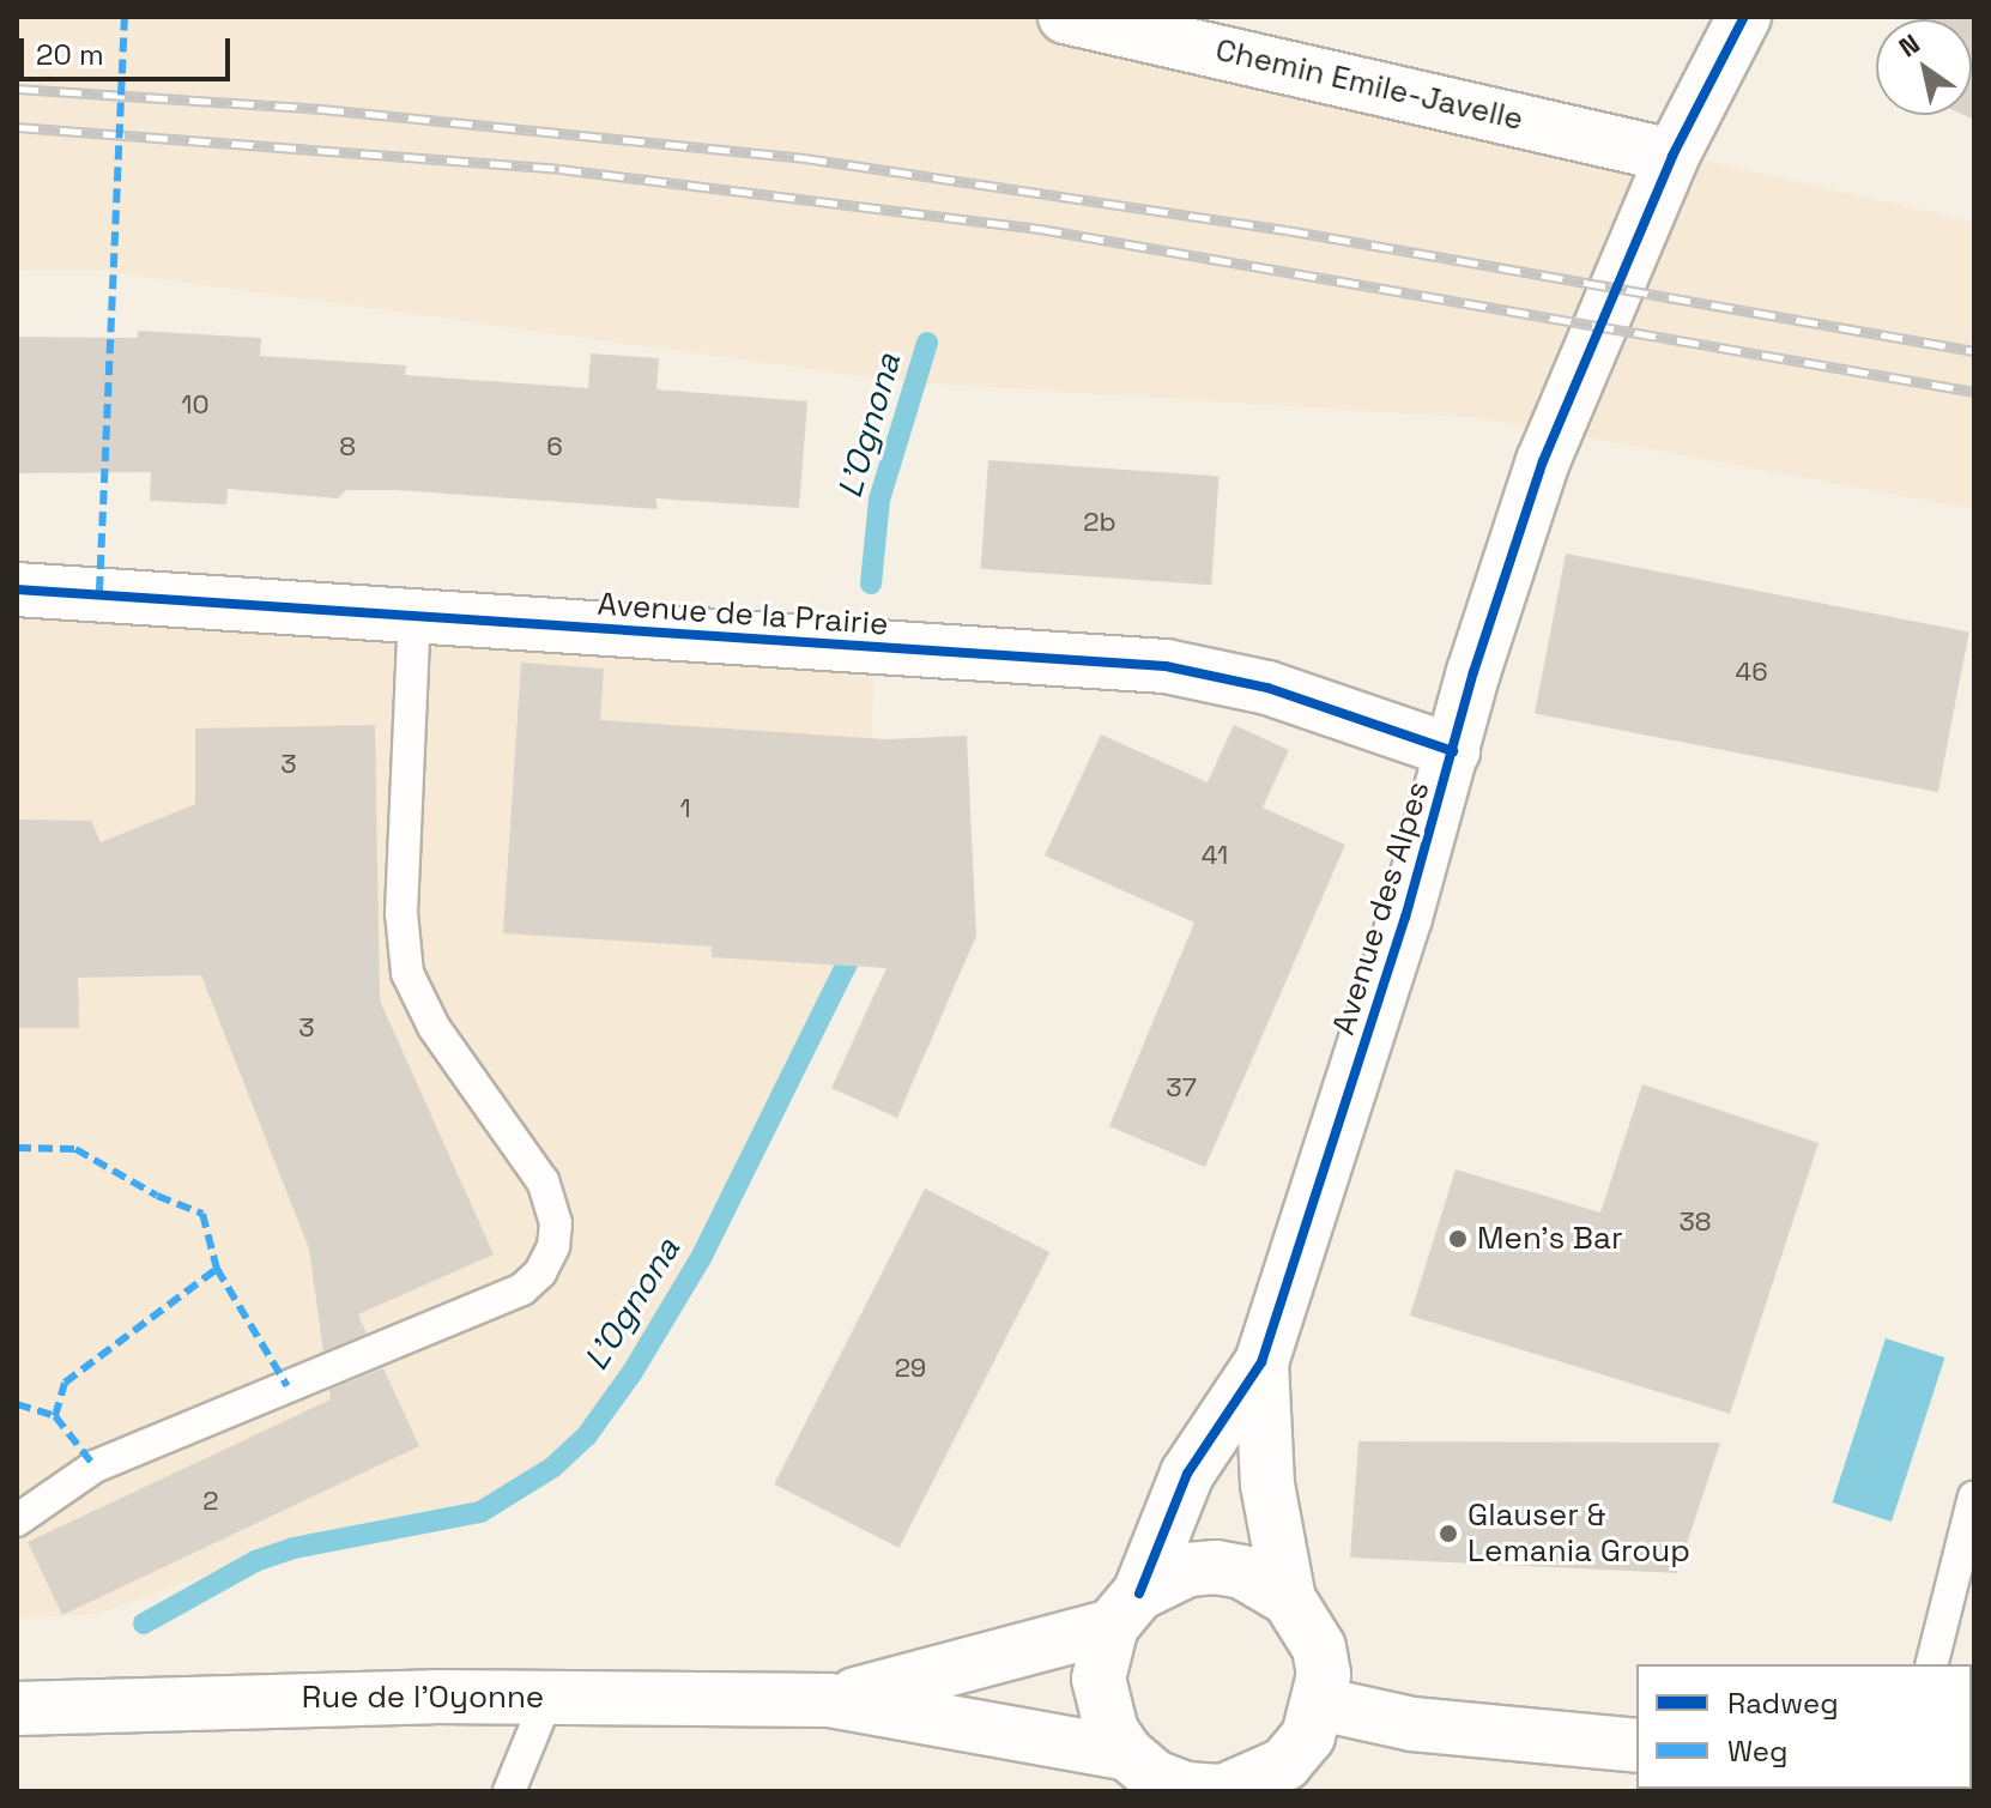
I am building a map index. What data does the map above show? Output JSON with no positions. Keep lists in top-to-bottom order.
{
  "streets": {
    "street": [
      "Chemin Emile-Javelle",
      "Avenue de la Prairie",
      "Avenue des Alpes",
      "Rue de l'Oyonne"
    ]
  },
  "crossings": [
    ["Chemin Emile-Javelle", "Avenue des Alpes"],
    ["Avenue de la Prairie", "Avenue des Alpes"],
    ["Avenue des Alpes", "Rue de l'Oyonne"]
  ],
  "water": ["L'Ognona"],
  "places": ["Men's Bar", "Glauser & Lemania Group"],
  "house_numbers": [
    "10",
    "8",
    "6",
    "2b",
    "46",
    "3",
    "1",
    "41",
    "3",
    "37",
    "38",
    "29",
    "2"
  ],
  "legend": ["Radweg", "Weg"],
  "scale_bar": "20 m",
  "north": "top left"
}
